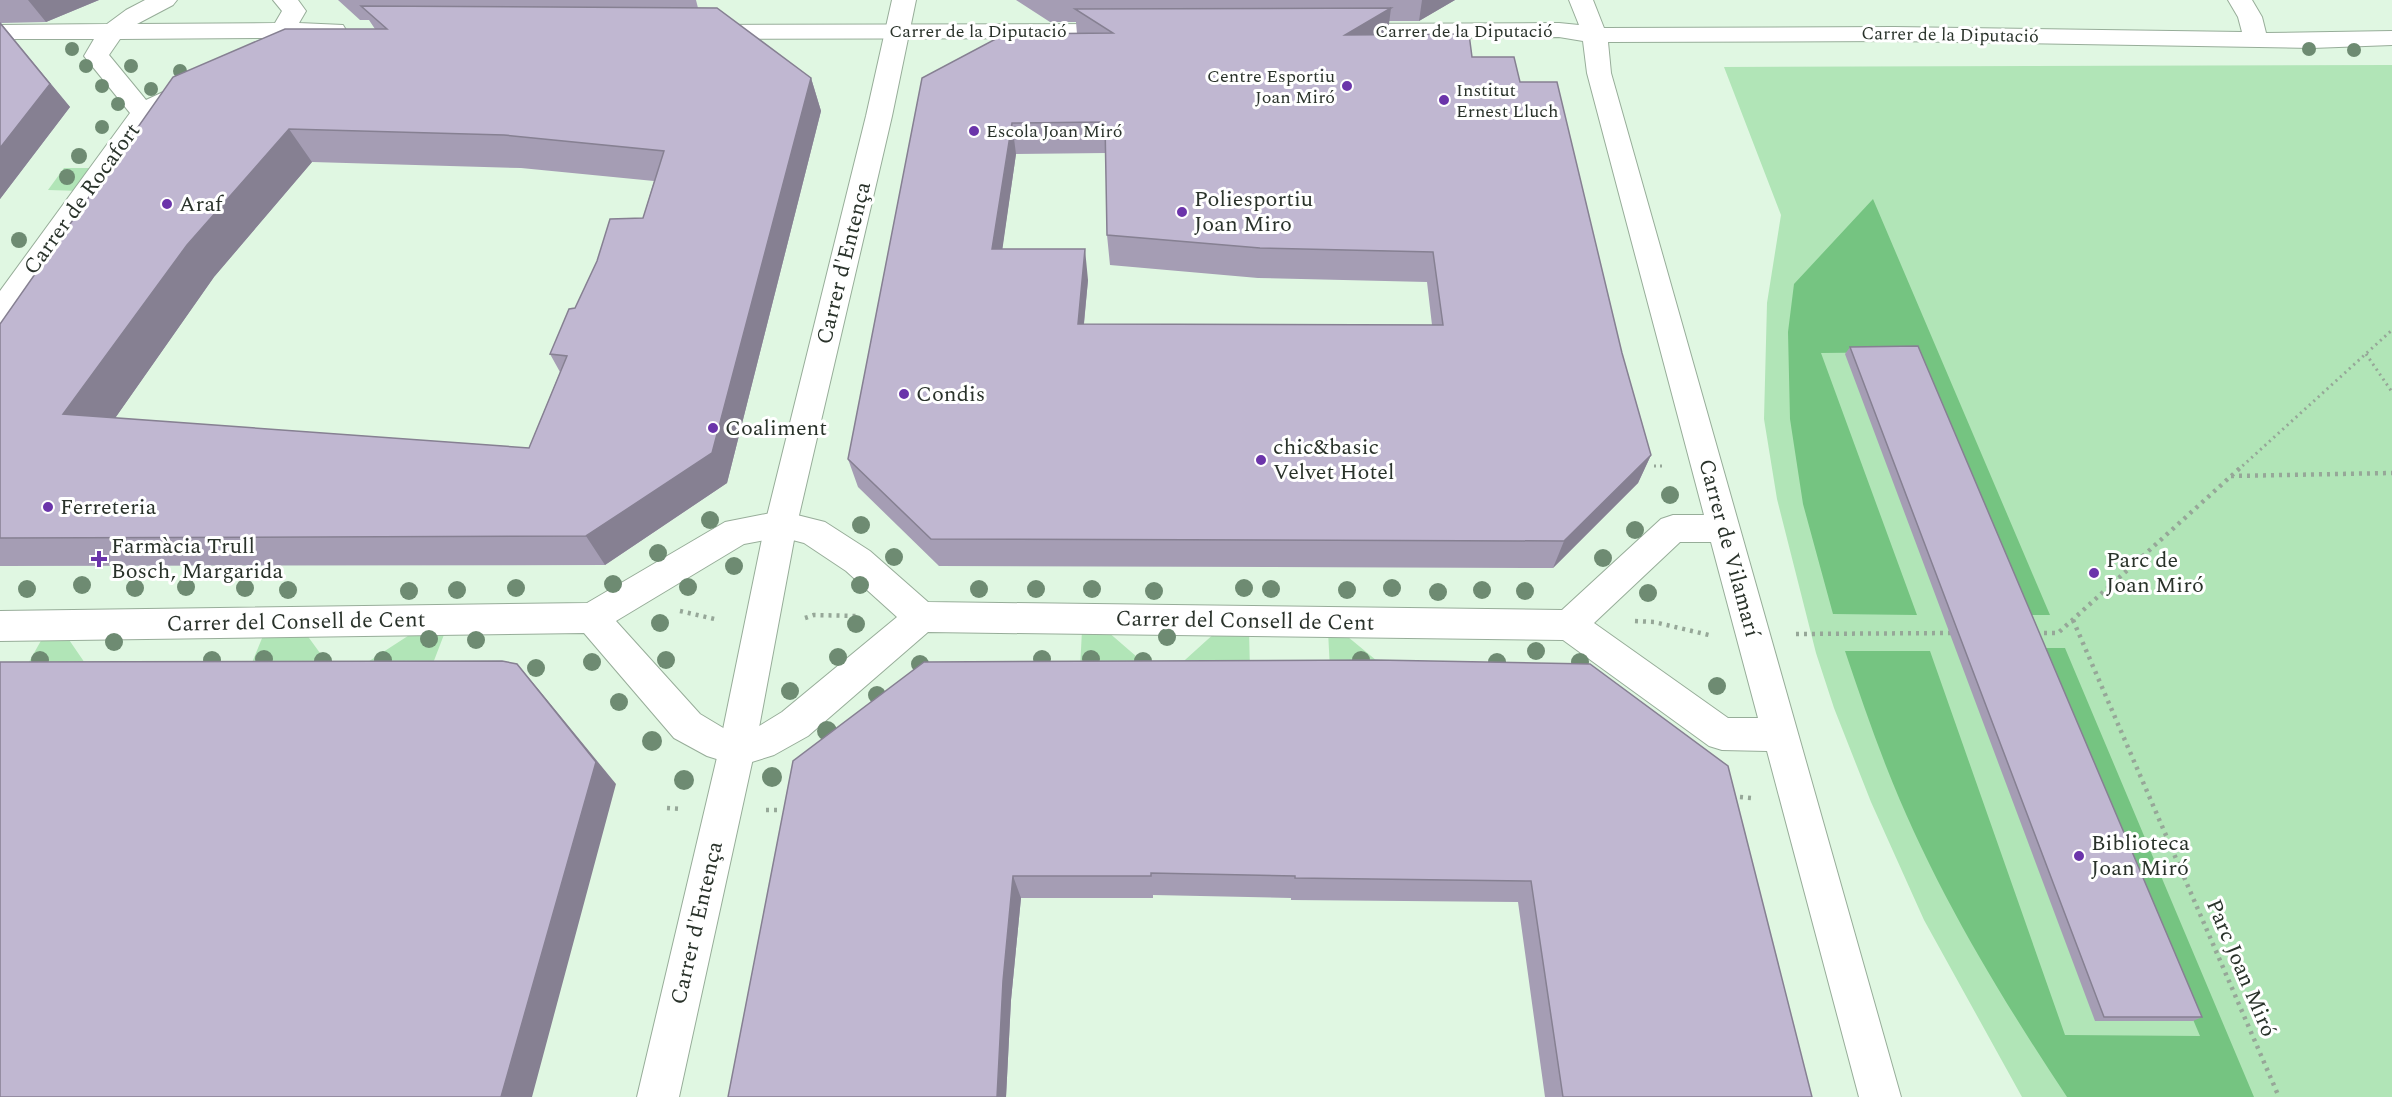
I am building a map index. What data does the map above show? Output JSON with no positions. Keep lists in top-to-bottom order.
{
  "streets": {
    "street": [
      "Carrer de la Diputació",
      "Carrer de Rocafort",
      "Carrer d'Entença",
      "Carrer de Vilamarí",
      "Carrer del Consell de Cent"
    ],
    "path": ["Parc Joan Miró"]
  },
  "crossings": [
    ["Carrer de la Diputació", "Carrer d'Entença"],
    ["Carrer de la Diputació", "Carrer de Vilamarí"],
    ["Carrer d'Entença", "Carrer del Consell de Cent"]
  ],
  "places": {
    "other": [
      "Centre Esportiu Joan Miró",
      "Institut Ernest Lluch",
      "Escola Joan Miró",
      "Araf",
      "Poliesportiu Joan Miro",
      "Condis",
      "Coaliment",
      "chic&basic Velvet Hotel",
      "Ferreteria",
      "Parc de Joan Miró",
      "Biblioteca Joan Miró"
    ],
    "health": ["Farmàcia Trull Bosch, Margarida"]
  }
}
